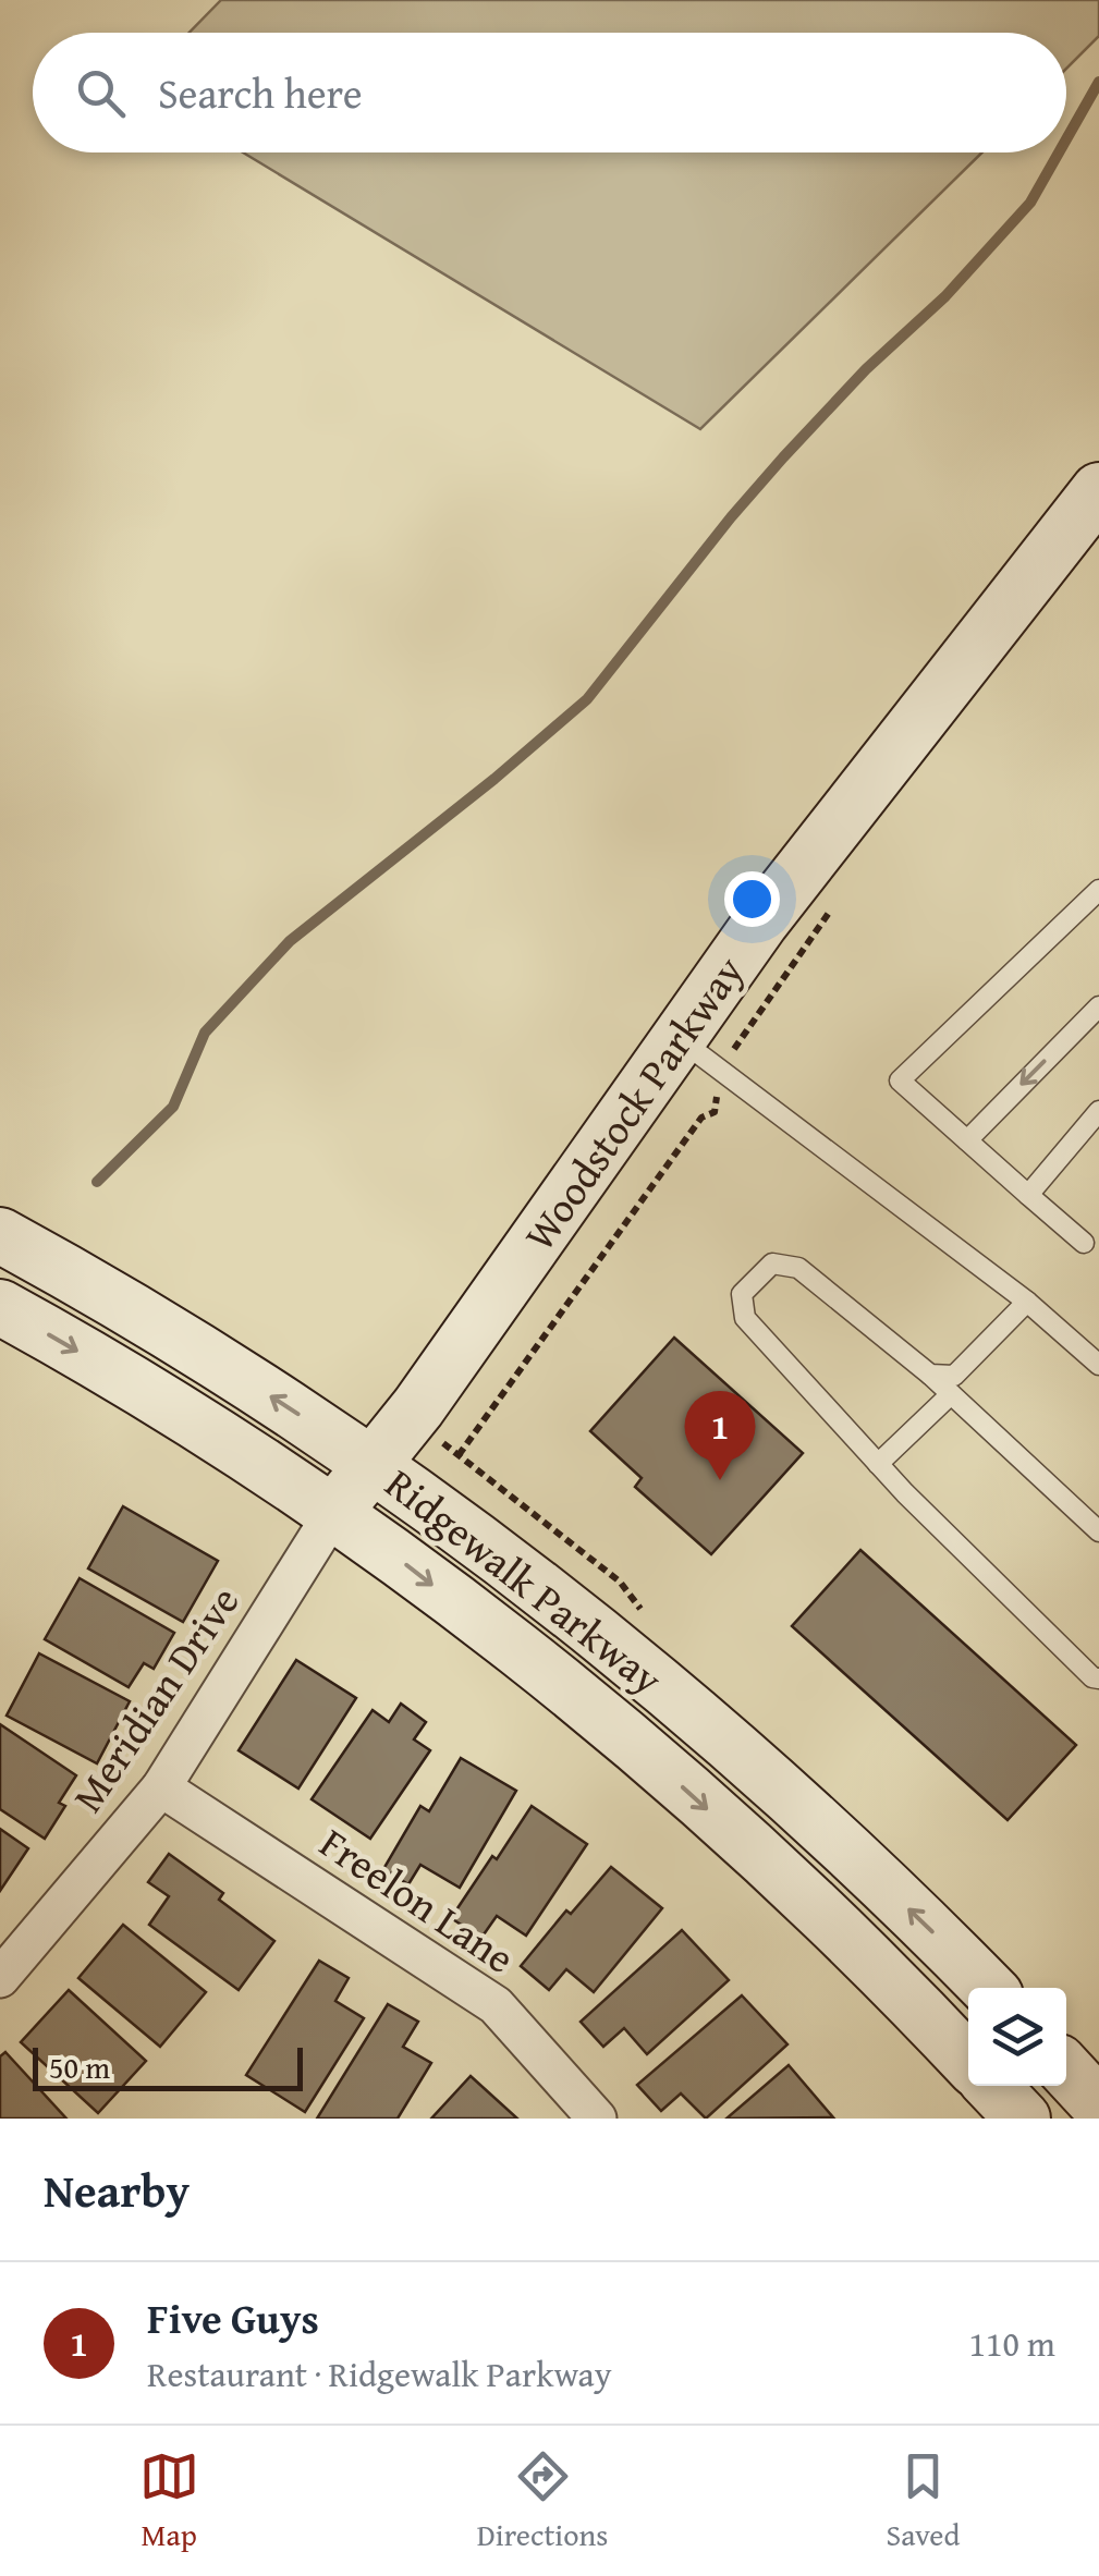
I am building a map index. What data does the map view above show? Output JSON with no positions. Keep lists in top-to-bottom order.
{
  "streets": {
    "main road": ["Woodstock Parkway", "Ridgewalk Parkway"],
    "street": ["Meridian Drive", "Freelon Lane"]
  },
  "crossings": [
    ["Woodstock Parkway", "Ridgewalk Parkway"],
    ["Woodstock Parkway", "Meridian Drive"],
    ["Ridgewalk Parkway", "Meridian Drive"],
    ["Meridian Drive", "Freelon Lane"]
  ],
  "scale_bar": "50 m",
  "page": {
    "search": "Search here",
    "pins": "1",
    "scale": "50 m",
    "heading": "Nearby",
    "list": [
      {
        "mark": "1",
        "name": "Five Guys",
        "note": "Restaurant · Ridgewalk Parkway",
        "value": "110 m"
      }
    ],
    "nav": ["Map", "Directions", "Saved"]
  }
}
